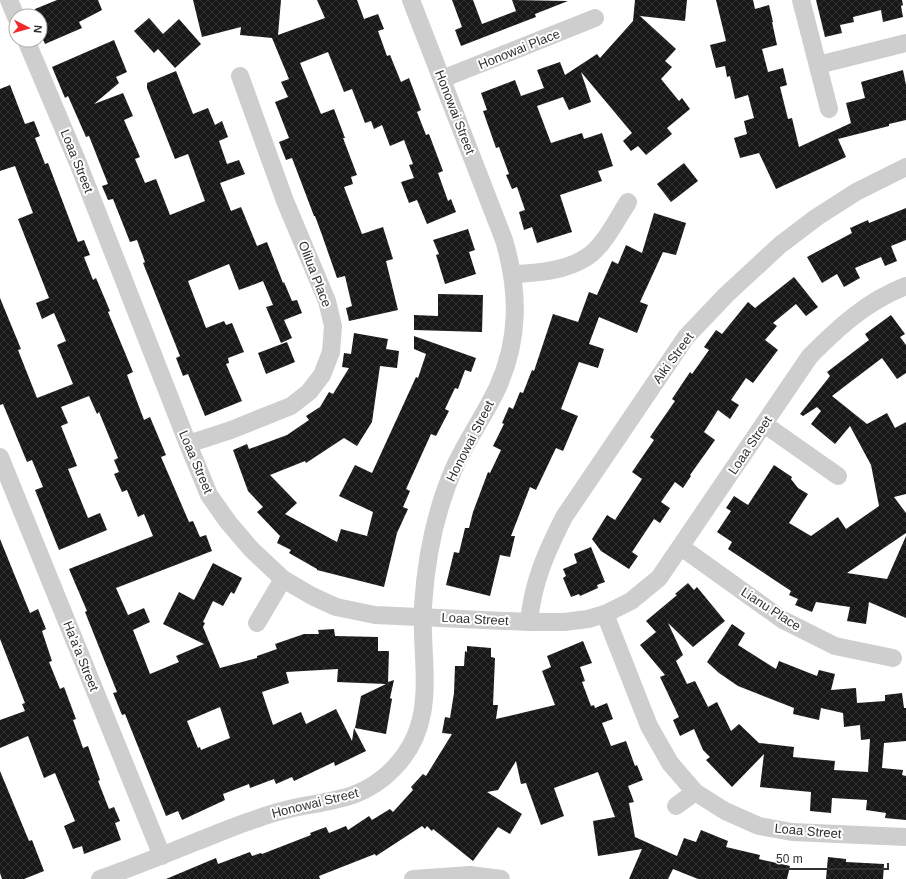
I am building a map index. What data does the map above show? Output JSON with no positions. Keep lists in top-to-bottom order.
{
  "streets": {
    "street": [
      "Honowai Place",
      "Honowai Street",
      "Loaa Street",
      "Olilua Place",
      "Aiki Street",
      "Lianu Place",
      "Ha'a'a Street"
    ]
  },
  "crossings": [
    ["Honowai Place", "Honowai Street"],
    ["Honowai Street", "Loaa Street"],
    ["Honowai Street", "Ha'a'a Street"],
    ["Loaa Street", "Olilua Place"],
    ["Loaa Street", "Aiki Street"],
    ["Loaa Street", "Lianu Place"]
  ],
  "scale_bar": "50 m",
  "north": "right"
}
